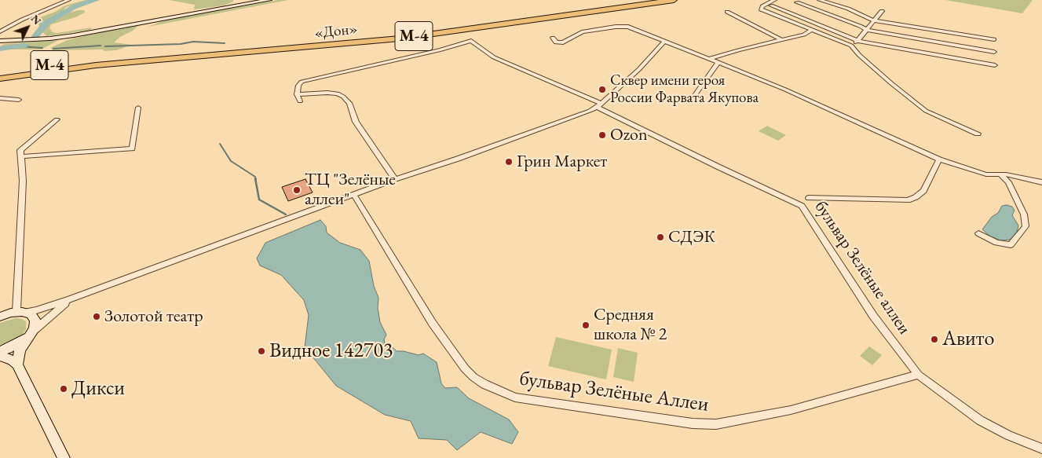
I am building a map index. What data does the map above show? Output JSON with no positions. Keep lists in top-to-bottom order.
{
  "streets": {
    "highway": ["«Дон»", "М-4"],
    "street": ["бульвар Зелёные аллеи", "бульвар Зелёные Аллеи"]
  },
  "crossings": [
    ["бульвар Зелёные аллеи", "бульвар Зелёные Аллеи"]
  ],
  "places": [
    "Сквер имени героя России Фарвата Якупова",
    "Ozon",
    "Грин Маркет",
    "ТЦ \"Зелёные аллеи\"",
    "СДЭК",
    "Золотой театр",
    "Средняя школа № 2",
    "Авито",
    "Видное 142703",
    "Дикси"
  ],
  "north": "top right"
}
